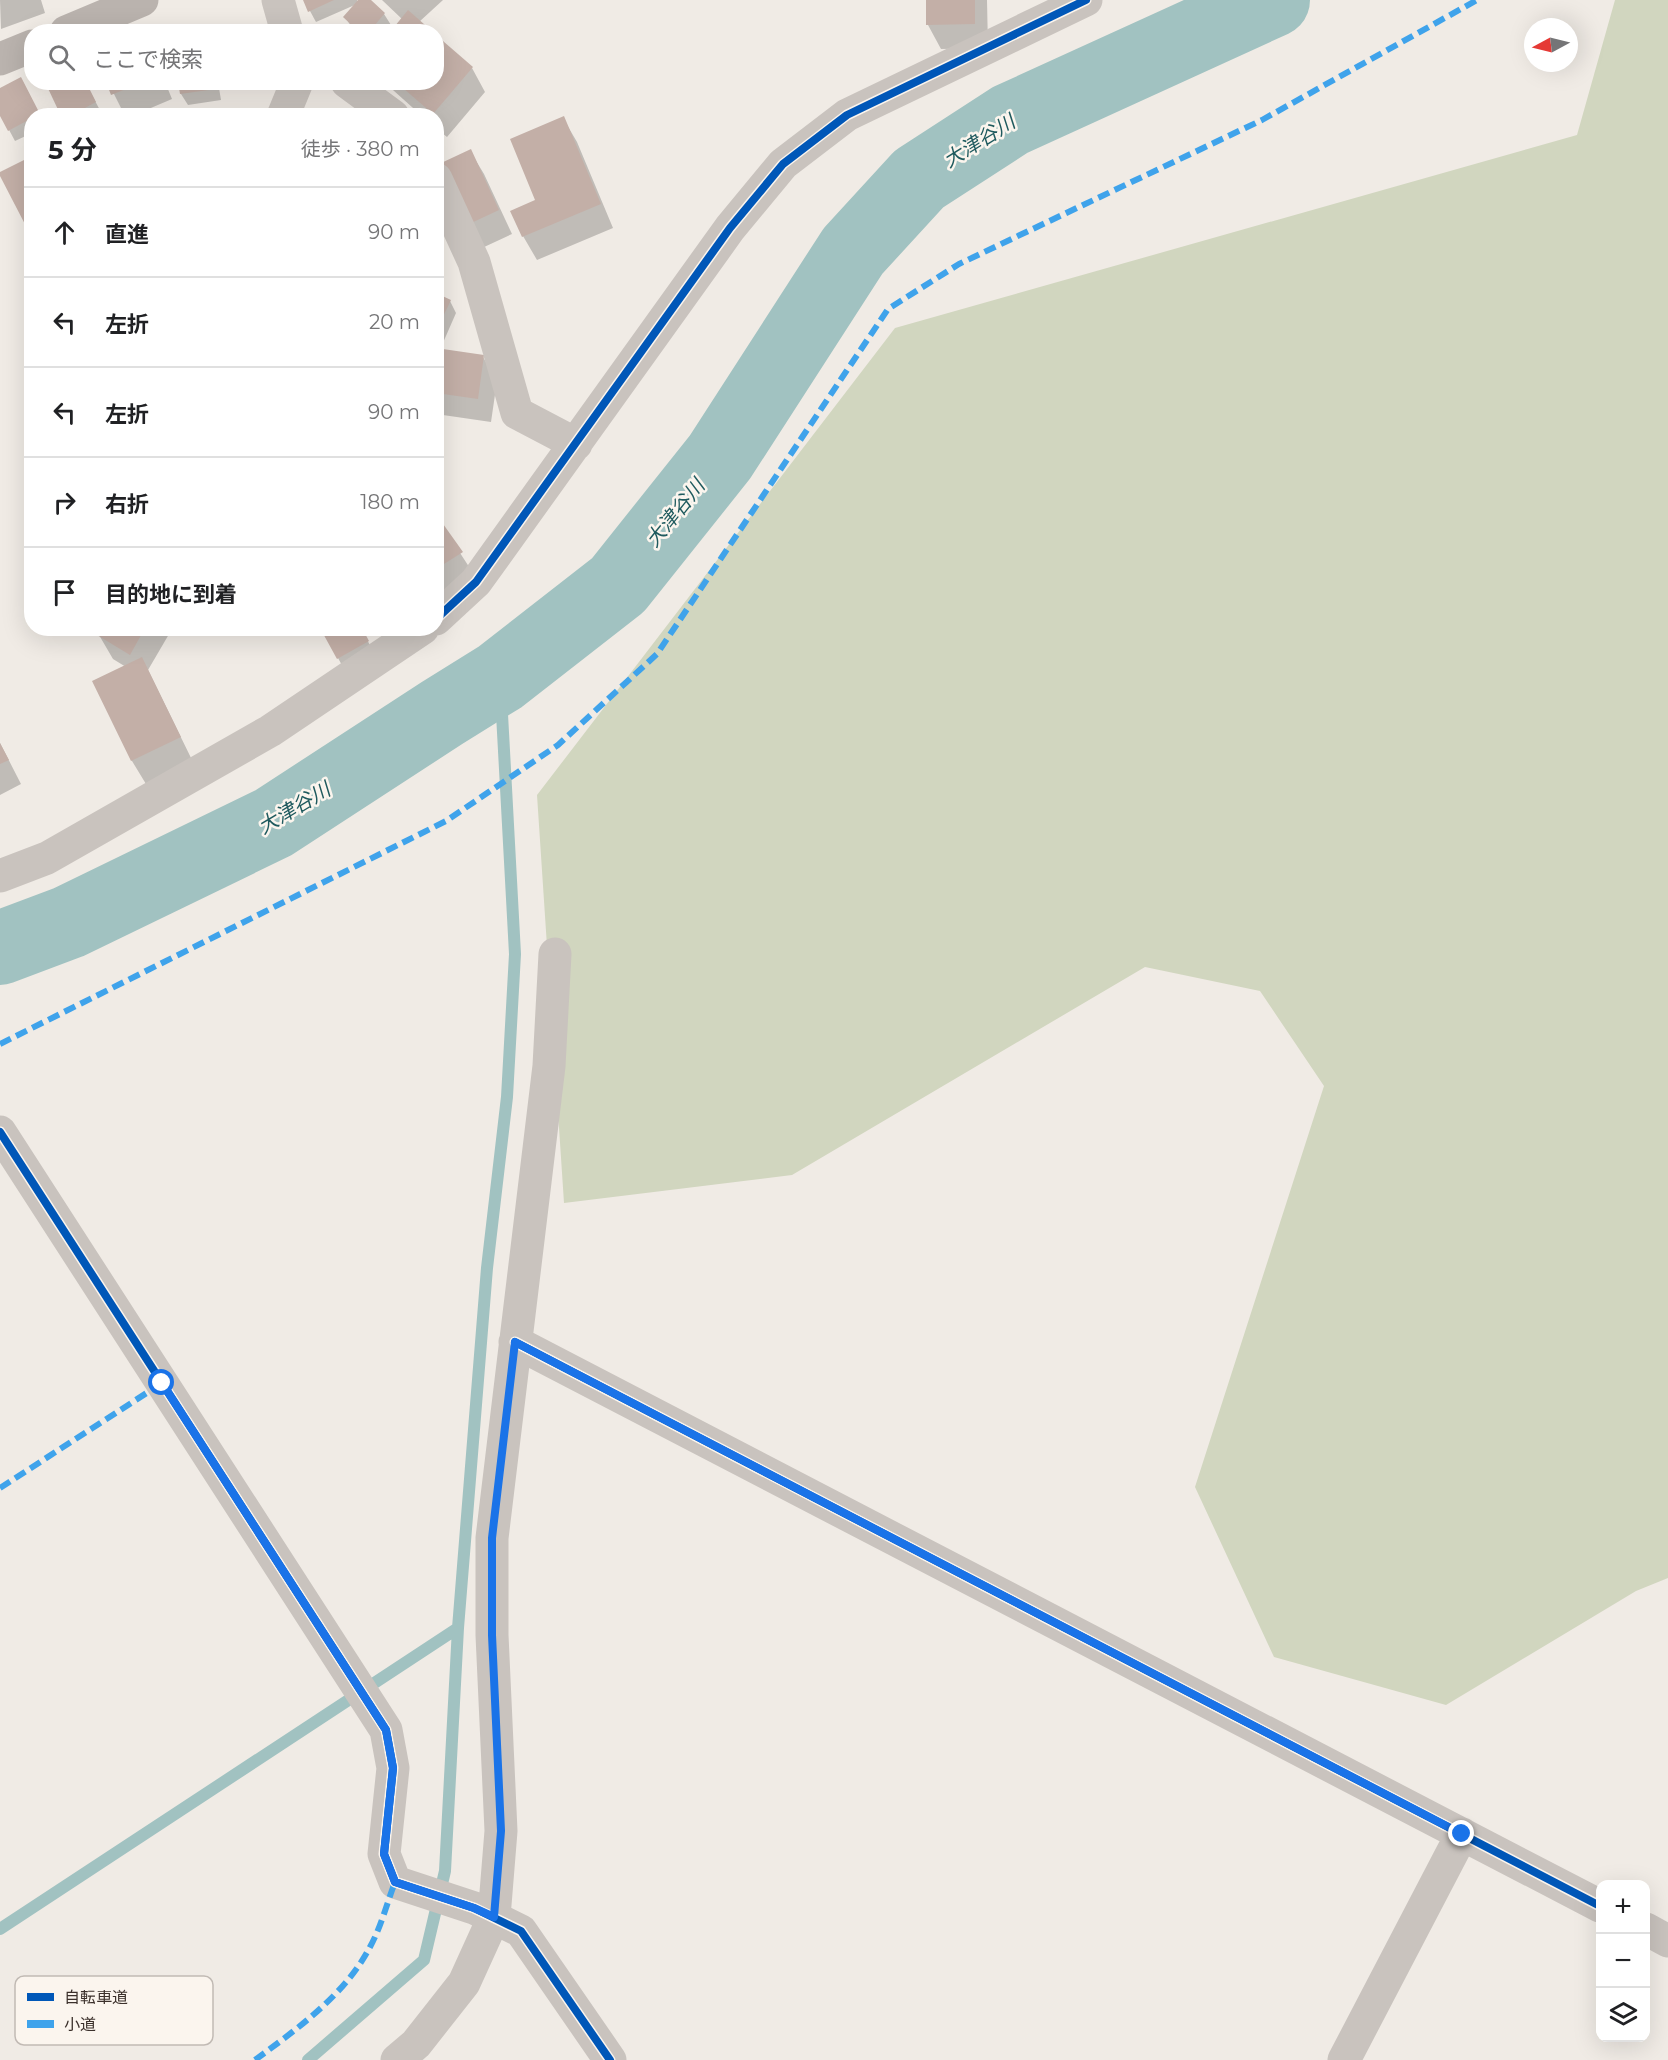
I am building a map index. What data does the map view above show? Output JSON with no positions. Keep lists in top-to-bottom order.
{
  "water": ["大津谷川"],
  "legend": ["自転車道", "小道"],
  "north": "left",
  "page": {
    "search": "ここで検索",
    "heading": ["5 分", "徒歩 · 380 m"],
    "list": [
      ["直進", "90 m"],
      ["左折", "20 m"],
      ["左折", "90 m"],
      ["右折", "180 m"],
      "目的地に到着"
    ],
    "map_buttons": ["+", "−"]
  }
}
